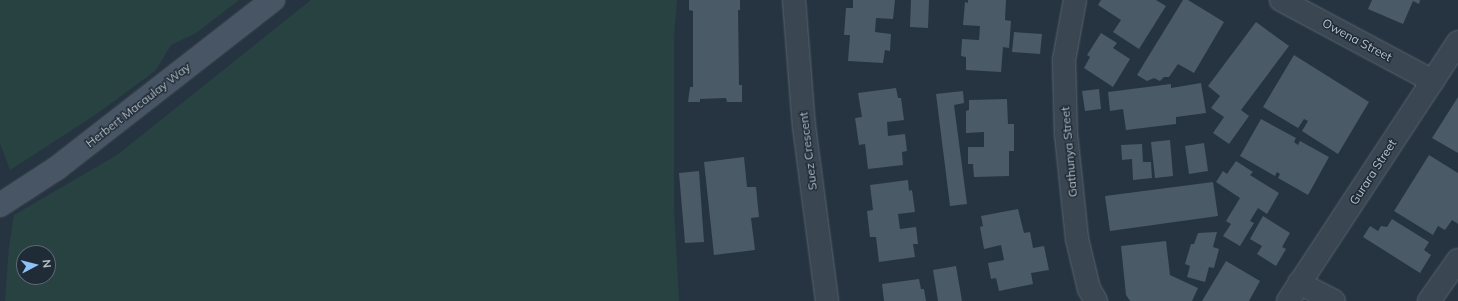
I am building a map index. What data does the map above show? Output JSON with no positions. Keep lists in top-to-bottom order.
{
  "streets": {
    "main road": ["Herbert Macaulay Way"],
    "street": [
      "Owena Street",
      "Suez Crescent",
      "Gathunya Street",
      "Gurara Street"
    ]
  },
  "crossings": [
    ["Owena Street", "Gurara Street"]
  ],
  "north": "right"
}
